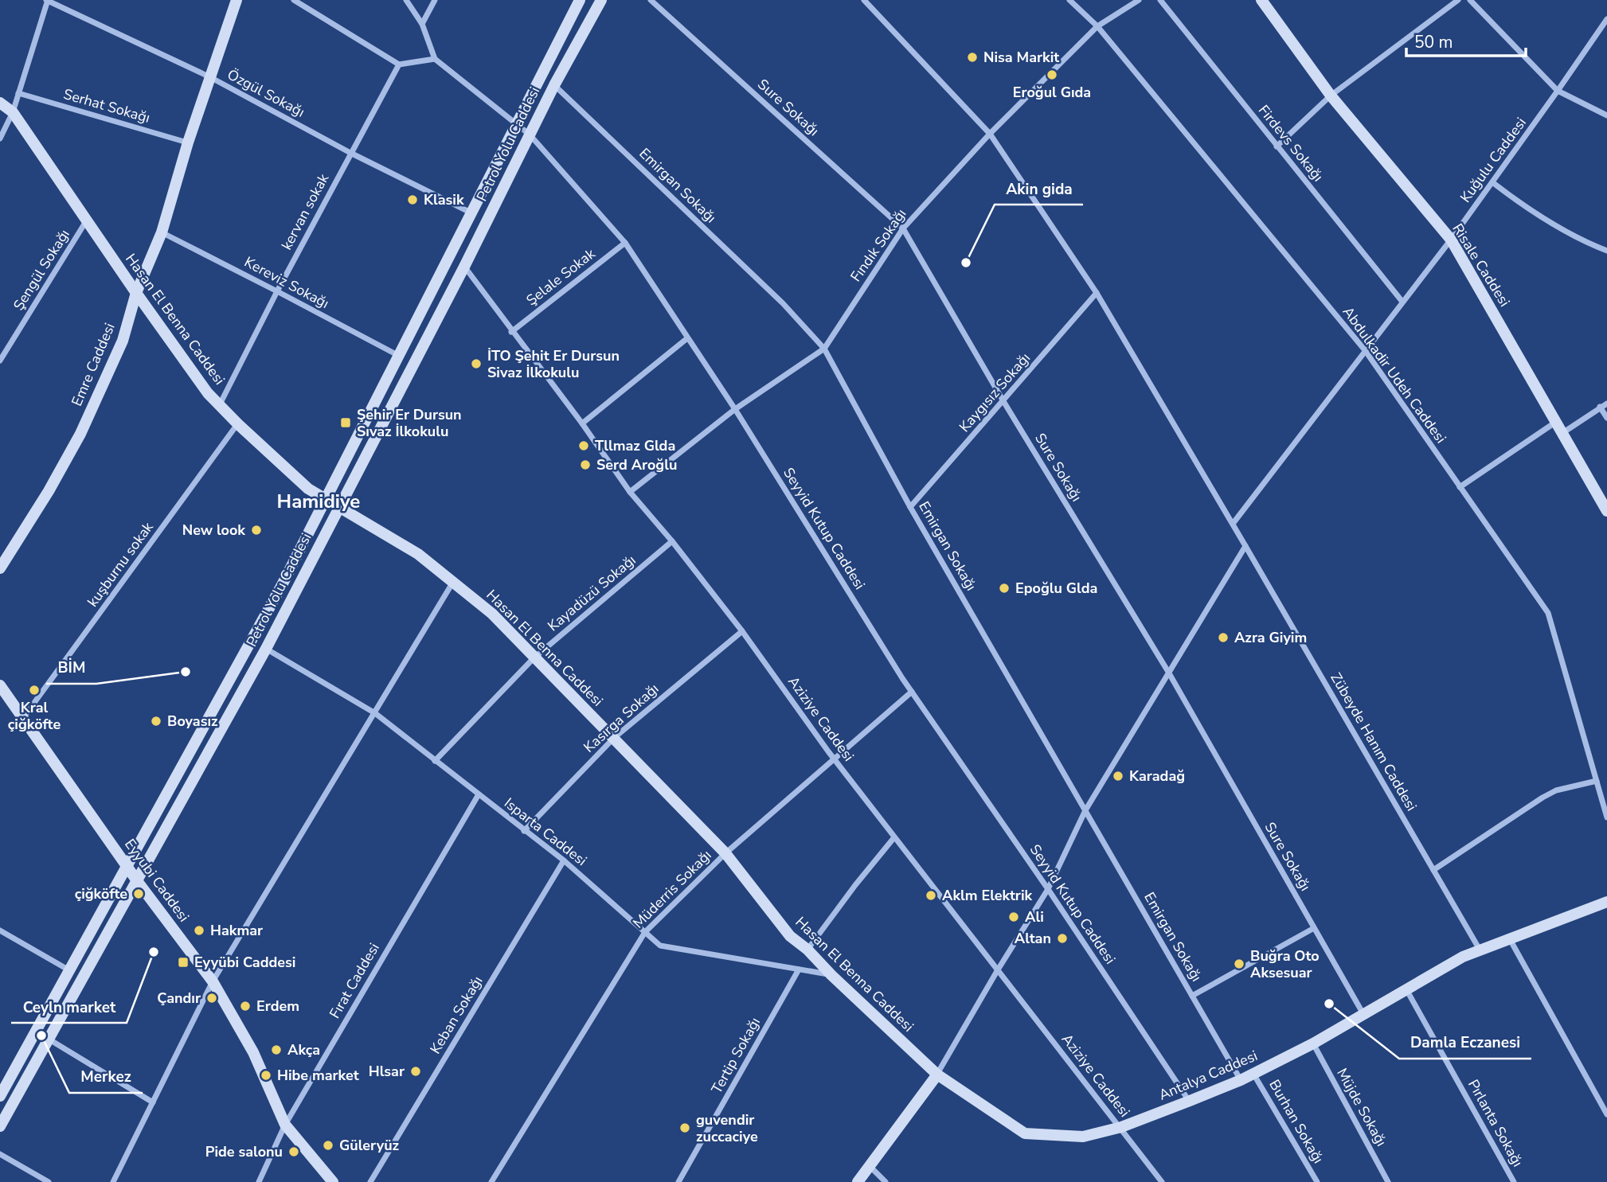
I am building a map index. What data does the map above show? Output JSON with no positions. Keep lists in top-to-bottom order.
{
  "streets": {
    "street": [
      "Özgül Sokağı",
      "Serhat Sokağı",
      "Sure Sokağı",
      "Firdevs Sokağı",
      "Petrol Yolu Caddesi",
      "Kuğulu Caddesi",
      "Emirgan Sokağı",
      "kervan sokak",
      "Fındık Sokağı",
      "Risale Caddesi",
      "Şengül Sokağı",
      "Şelale Sokak",
      "Kereviz Sokağı",
      "Hasan El Benna Caddesi",
      "Emre Caddesi",
      "Abdulkadir Udeh Caddesi",
      "Kaygısız Sokağı",
      "Seyyid Kutup Caddesi",
      "kuşburnu sokak",
      "Kayadüzü Sokağı",
      "Kasırga Sokağı",
      "Aziziye Caddesi",
      "Zübeyde Hanım Caddesi",
      "Isparta Caddesi",
      "Eyyubi Caddesi",
      "Müderris Sokağı",
      "Fırat Caddesi",
      "Keban Sokağı",
      "Tertip Sokağı",
      "Antalya Caddesi",
      "Müjde Sokağı",
      "Burhan Sokağı",
      "Pırlanta Sokağı"
    ]
  },
  "crossings": [
    ["Özgül Sokağı", "Petrol Yolu Caddesi"],
    ["Özgül Sokağı", "kervan sokak"],
    ["Özgül Sokağı", "Emre Caddesi"],
    ["Serhat Sokağı", "Emre Caddesi"],
    ["Sure Sokağı", "Fındık Sokağı"],
    ["Sure Sokağı", "Kaygısız Sokağı"],
    ["Sure Sokağı", "Antalya Caddesi"],
    ["Firdevs Sokağı", "Kuğulu Caddesi"],
    ["Petrol Yolu Caddesi", "Emirgan Sokağı"],
    ["Petrol Yolu Caddesi", "Kereviz Sokağı"],
    ["Petrol Yolu Caddesi", "Hasan El Benna Caddesi"],
    ["Petrol Yolu Caddesi", "Seyyid Kutup Caddesi"],
    ["Petrol Yolu Caddesi", "Aziziye Caddesi"],
    ["Petrol Yolu Caddesi", "Isparta Caddesi"],
    ["Petrol Yolu Caddesi", "Eyyubi Caddesi"],
    ["Kuğulu Caddesi", "Risale Caddesi"],
    ["Kuğulu Caddesi", "Abdulkadir Udeh Caddesi"],
    ["Kuğulu Caddesi", "Zübeyde Hanım Caddesi"],
    ["Emirgan Sokağı", "Fındık Sokağı"],
    ["Emirgan Sokağı", "Kaygısız Sokağı"],
    ["Emirgan Sokağı", "Antalya Caddesi"],
    ["kervan sokak", "Kereviz Sokağı"],
    ["kervan sokak", "Hasan El Benna Caddesi"],
    ["Fındık Sokağı", "Abdulkadir Udeh Caddesi"],
    ["Fındık Sokağı", "Seyyid Kutup Caddesi"],
    ["Fındık Sokağı", "Aziziye Caddesi"],
    ["Fındık Sokağı", "Zübeyde Hanım Caddesi"],
    ["Şengül Sokağı", "Hasan El Benna Caddesi"],
    ["Şelale Sokak", "Seyyid Kutup Caddesi"],
    ["Şelale Sokak", "Aziziye Caddesi"],
    ["Kereviz Sokağı", "Emre Caddesi"],
    ["Hasan El Benna Caddesi", "Emre Caddesi"],
    ["Hasan El Benna Caddesi", "kuşburnu sokak"],
    ["Hasan El Benna Caddesi", "Kayadüzü Sokağı"],
    ["Hasan El Benna Caddesi", "Kasırga Sokağı"],
    ["Hasan El Benna Caddesi", "Isparta Caddesi"],
    ["Hasan El Benna Caddesi", "Müderris Sokağı"],
    ["Hasan El Benna Caddesi", "Antalya Caddesi"],
    ["Kaygısız Sokağı", "Zübeyde Hanım Caddesi"],
    ["Seyyid Kutup Caddesi", "Müderris Sokağı"],
    ["Seyyid Kutup Caddesi", "Antalya Caddesi"],
    ["kuşburnu sokak", "Eyyubi Caddesi"],
    ["Kayadüzü Sokağı", "Aziziye Caddesi"],
    ["Kayadüzü Sokağı", "Isparta Caddesi"],
    ["Kasırga Sokağı", "Aziziye Caddesi"],
    ["Kasırga Sokağı", "Isparta Caddesi"],
    ["Aziziye Caddesi", "Müderris Sokağı"],
    ["Aziziye Caddesi", "Antalya Caddesi"],
    ["Zübeyde Hanım Caddesi", "Antalya Caddesi"],
    ["Isparta Caddesi", "Müderris Sokağı"],
    ["Isparta Caddesi", "Fırat Caddesi"],
    ["Isparta Caddesi", "Keban Sokağı"],
    ["Isparta Caddesi", "Tertip Sokağı"],
    ["Eyyubi Caddesi", "Fırat Caddesi"],
    ["Antalya Caddesi", "Müjde Sokağı"],
    ["Antalya Caddesi", "Burhan Sokağı"],
    ["Antalya Caddesi", "Pırlanta Sokağı"]
  ],
  "districts": ["Hamidiye"],
  "places": {
    "other": [
      "Nisa Markit",
      "Eroğul Gıda",
      "Klasik",
      "Akin gida",
      "İTO Şehit Er Dursun Sivaz İlkokulu",
      "Tllmaz Glda",
      "Serd Aroğlu",
      "New look",
      "Epoğlu Glda",
      "Azra Giyim",
      "BİM",
      "Kral çiğköfte",
      "Boyasız",
      "Karadağ",
      "çiğköfte",
      "Aklm Elektrik",
      "Ali",
      "Hakmar",
      "Altan",
      "Ceyln market",
      "Buğra Oto Aksesuar",
      "Çandır",
      "Damla Eczanesi",
      "Erdem",
      "Merkez",
      "Akça",
      "Hlsar",
      "Hibe market",
      "guvendir zuccaciye",
      "Güleryüz",
      "Pide salonu"
    ],
    "transit": ["Şehir Er Dursun Sıvaz İlkokulu", "Eyyübi Caddesi"]
  },
  "scale_bar": "50 m"
}
